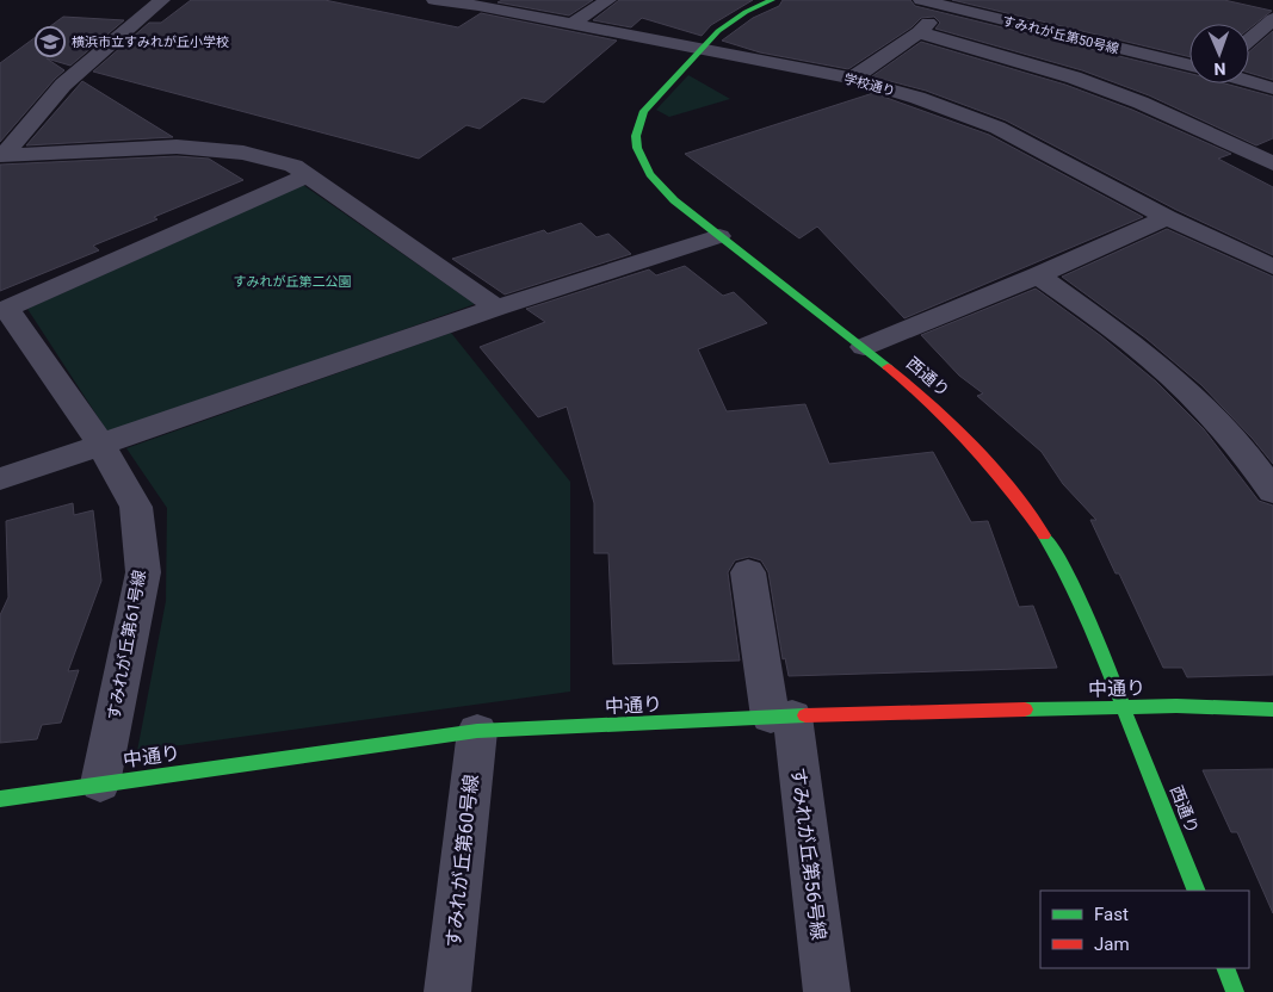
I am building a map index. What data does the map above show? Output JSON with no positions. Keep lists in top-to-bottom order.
{
  "streets": {
    "street": [
      "すみれが丘第50号線",
      "学校通り",
      "西通り",
      "すみれが丘第61号線",
      "中通り",
      "すみれが丘第56号線",
      "すみれが丘第60号線"
    ]
  },
  "crossings": [
    ["学校通り", "西通り"],
    ["西通り", "中通り"],
    ["すみれが丘第61号線", "中通り"],
    ["中通り", "すみれが丘第56号線"],
    ["中通り", "すみれが丘第60号線"]
  ],
  "parks": ["すみれが丘第二公園"],
  "places": {
    "school or university": ["横浜市立すみれが丘小学校"]
  },
  "legend": ["Fast", "Jam"],
  "north": "bottom"
}
